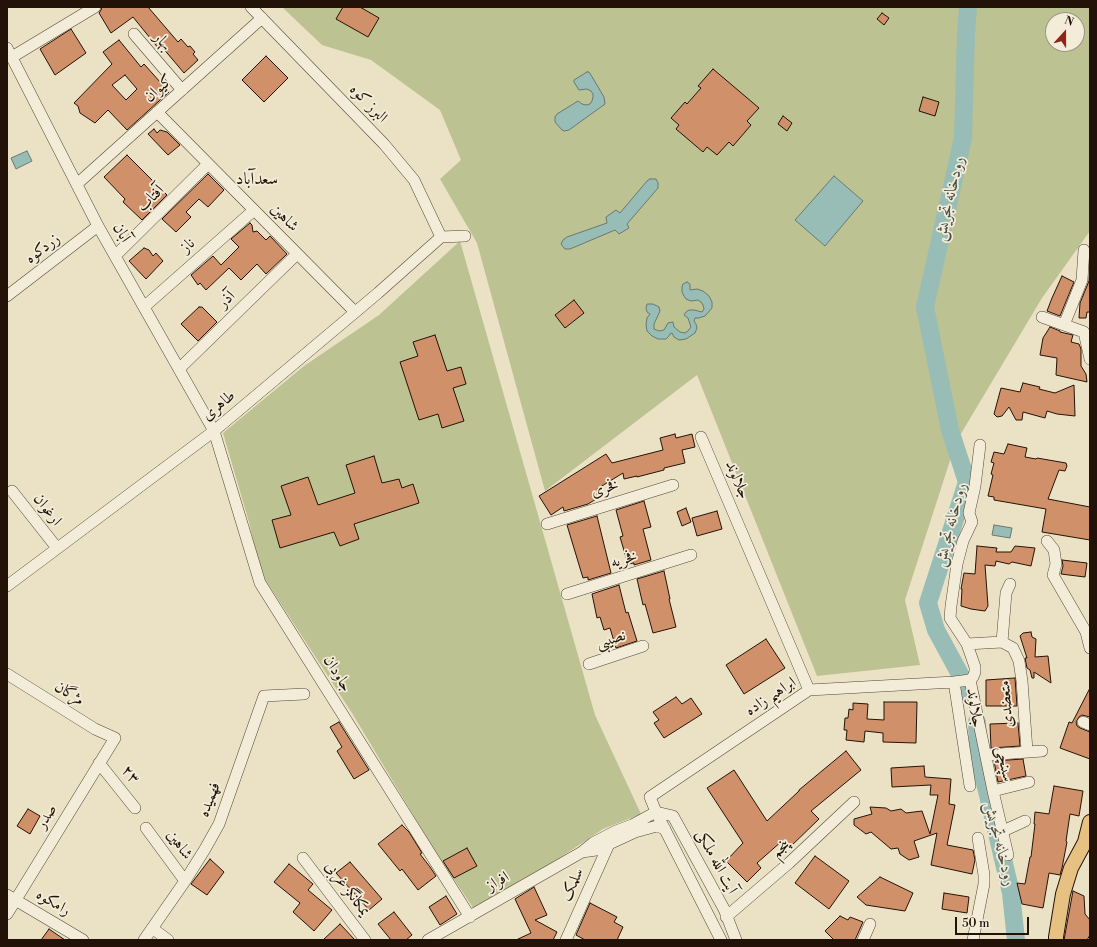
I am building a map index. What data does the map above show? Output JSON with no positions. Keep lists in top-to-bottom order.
{
  "streets": {
    "street": [
      "بهار",
      "کیوان",
      "البرز کوه",
      "آفتاب",
      "شاهین",
      "آبان",
      "ناز",
      "زردکوه",
      "آذر",
      "طاهری",
      "جلالوند",
      "فخری",
      "ارغوان",
      "فخریه",
      "نصیبی",
      "جاودان",
      "مژگان",
      "ابراهیم زاده",
      "متعضدی",
      "سپنچی",
      "۲۳",
      "فهمیده",
      "صدر",
      "پنجم",
      "آیت الله ملکی",
      "افراز",
      "سلمک",
      "یمکانگز غربی",
      "رامکوه"
    ]
  },
  "crossings": [
    ["بهار", "کیوان"],
    ["کیوان", "البرز کوه"],
    ["کیوان", "شاهین"],
    ["کیوان", "آبان"],
    ["البرز کوه", "طاهری"],
    ["آفتاب", "شاهین"],
    ["آفتاب", "آبان"],
    ["شاهین", "ناز"],
    ["شاهین", "آذر"],
    ["شاهین", "طاهری"],
    ["شاهین", "فهمیده"],
    ["آبان", "ناز"],
    ["آبان", "زردکوه"],
    ["آبان", "آذر"],
    ["آبان", "طاهری"],
    ["آبان", "جاودان"],
    ["طاهری", "ارغوان"],
    ["طاهری", "جاودان"],
    ["جلالوند", "ابراهیم زاده"],
    ["جلالوند", "سپنچی"],
    ["جاودان", "افراز"],
    ["مژگان", "صدر"],
    ["ابراهیم زاده", "آیت الله ملکی"],
    ["۲۳", "صدر"],
    ["صدر", "رامکوه"],
    ["پنجم", "آیت الله ملکی"],
    ["آیت الله ملکی", "افراز"],
    ["افراز", "سلمک"]
  ],
  "districts": ["سعدآباد"],
  "water": ["رودخانه تجریش"],
  "scale_bar": "50 m",
  "north": "top"
}
